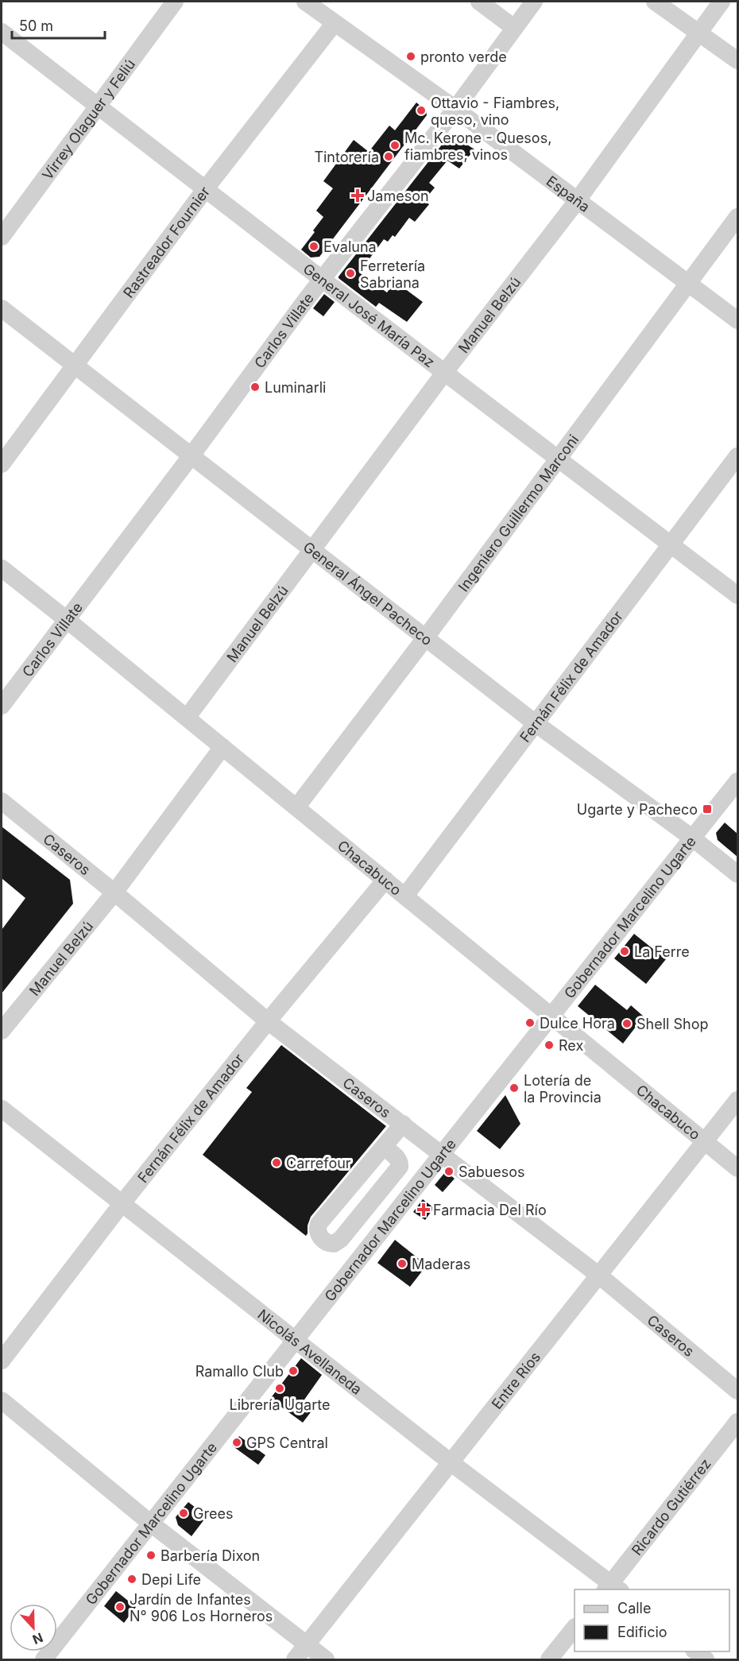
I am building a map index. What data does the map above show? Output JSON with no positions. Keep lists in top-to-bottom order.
{
  "streets": {
    "street": [
      "Virrey Olaguer y Feliú",
      "España",
      "Rastreador Fournier",
      "General José María Paz",
      "Manuel Belzú",
      "Carlos Villate",
      "Ingeniero Guillermo Marconi",
      "General Ángel Pacheco",
      "Fernán Félix de Amador",
      "Caseros",
      "Chacabuco",
      "Gobernador Marcelino Ugarte",
      "Nicolás Avellaneda",
      "Entre Ríos",
      "Ricardo Gutiérrez"
    ]
  },
  "crossings": [
    ["Virrey Olaguer y Feliú", "General José María Paz"],
    ["España", "Rastreador Fournier"],
    ["España", "Manuel Belzú"],
    ["España", "Carlos Villate"],
    ["España", "Ingeniero Guillermo Marconi"],
    ["Rastreador Fournier", "General José María Paz"],
    ["Rastreador Fournier", "General Ángel Pacheco"],
    ["General José María Paz", "Manuel Belzú"],
    ["General José María Paz", "Carlos Villate"],
    ["General José María Paz", "Ingeniero Guillermo Marconi"],
    ["General José María Paz", "Fernán Félix de Amador"],
    ["Manuel Belzú", "General Ángel Pacheco"],
    ["Manuel Belzú", "Caseros"],
    ["Manuel Belzú", "Chacabuco"],
    ["Carlos Villate", "General Ángel Pacheco"],
    ["Carlos Villate", "Chacabuco"],
    ["Ingeniero Guillermo Marconi", "General Ángel Pacheco"],
    ["Ingeniero Guillermo Marconi", "Chacabuco"],
    ["General Ángel Pacheco", "Fernán Félix de Amador"],
    ["General Ángel Pacheco", "Gobernador Marcelino Ugarte"],
    ["Fernán Félix de Amador", "Caseros"],
    ["Fernán Félix de Amador", "Chacabuco"],
    ["Fernán Félix de Amador", "Nicolás Avellaneda"],
    ["Caseros", "Gobernador Marcelino Ugarte"],
    ["Caseros", "Entre Ríos"],
    ["Chacabuco", "Gobernador Marcelino Ugarte"],
    ["Chacabuco", "Entre Ríos"],
    ["Gobernador Marcelino Ugarte", "Nicolás Avellaneda"],
    ["Nicolás Avellaneda", "Entre Ríos"],
    ["Nicolás Avellaneda", "Ricardo Gutiérrez"]
  ],
  "places": {
    "other": [
      "pronto verde",
      "Ottavio - Fiambres, queso, vino",
      "Mc. Kerone - Quesos, fiambres, vinos",
      "Tintorería",
      "Evaluna",
      "Ferretería Sabriana",
      "Luminarli",
      "La Ferre",
      "Dulce Hora",
      "Shell Shop",
      "Rex",
      "Lotería de la Provincia",
      "Carrefour",
      "Sabuesos",
      "Maderas",
      "Ramallo Club",
      "Librería Ugarte",
      "GPS Central",
      "Grees",
      "Barbería Dixon",
      "Depi Life",
      "Jardín de Infantes N° 906 Los Horneros"
    ],
    "health": ["Jameson", "Farmacia Del Río"],
    "transit": ["Ugarte y Pacheco"]
  },
  "legend": ["Calle", "Edificio"],
  "scale_bar": "50 m",
  "north": "bottom"
}
